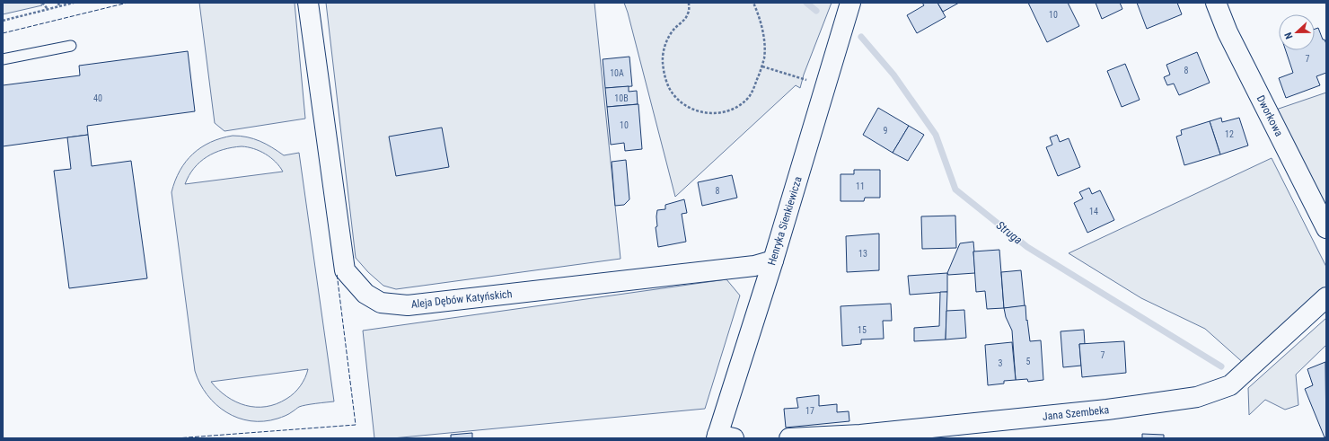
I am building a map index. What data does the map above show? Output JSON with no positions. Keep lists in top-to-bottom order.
{
  "streets": {
    "street": [
      "Dworkowa",
      "Henryka Sienkiewicza",
      "Aleja Dębów Katyńskich",
      "Jana Szembeka"
    ]
  },
  "crossings": [
    ["Henryka Sienkiewicza", "Aleja Dębów Katyńskich"]
  ],
  "water": ["Struga"],
  "house_numbers": [
    "10",
    "7",
    "8",
    "10A",
    "40",
    "10B",
    "10",
    "9",
    "12",
    "11",
    "8",
    "14",
    "13",
    "15",
    "7",
    "5",
    "3",
    "17"
  ],
  "north": "left"
}
